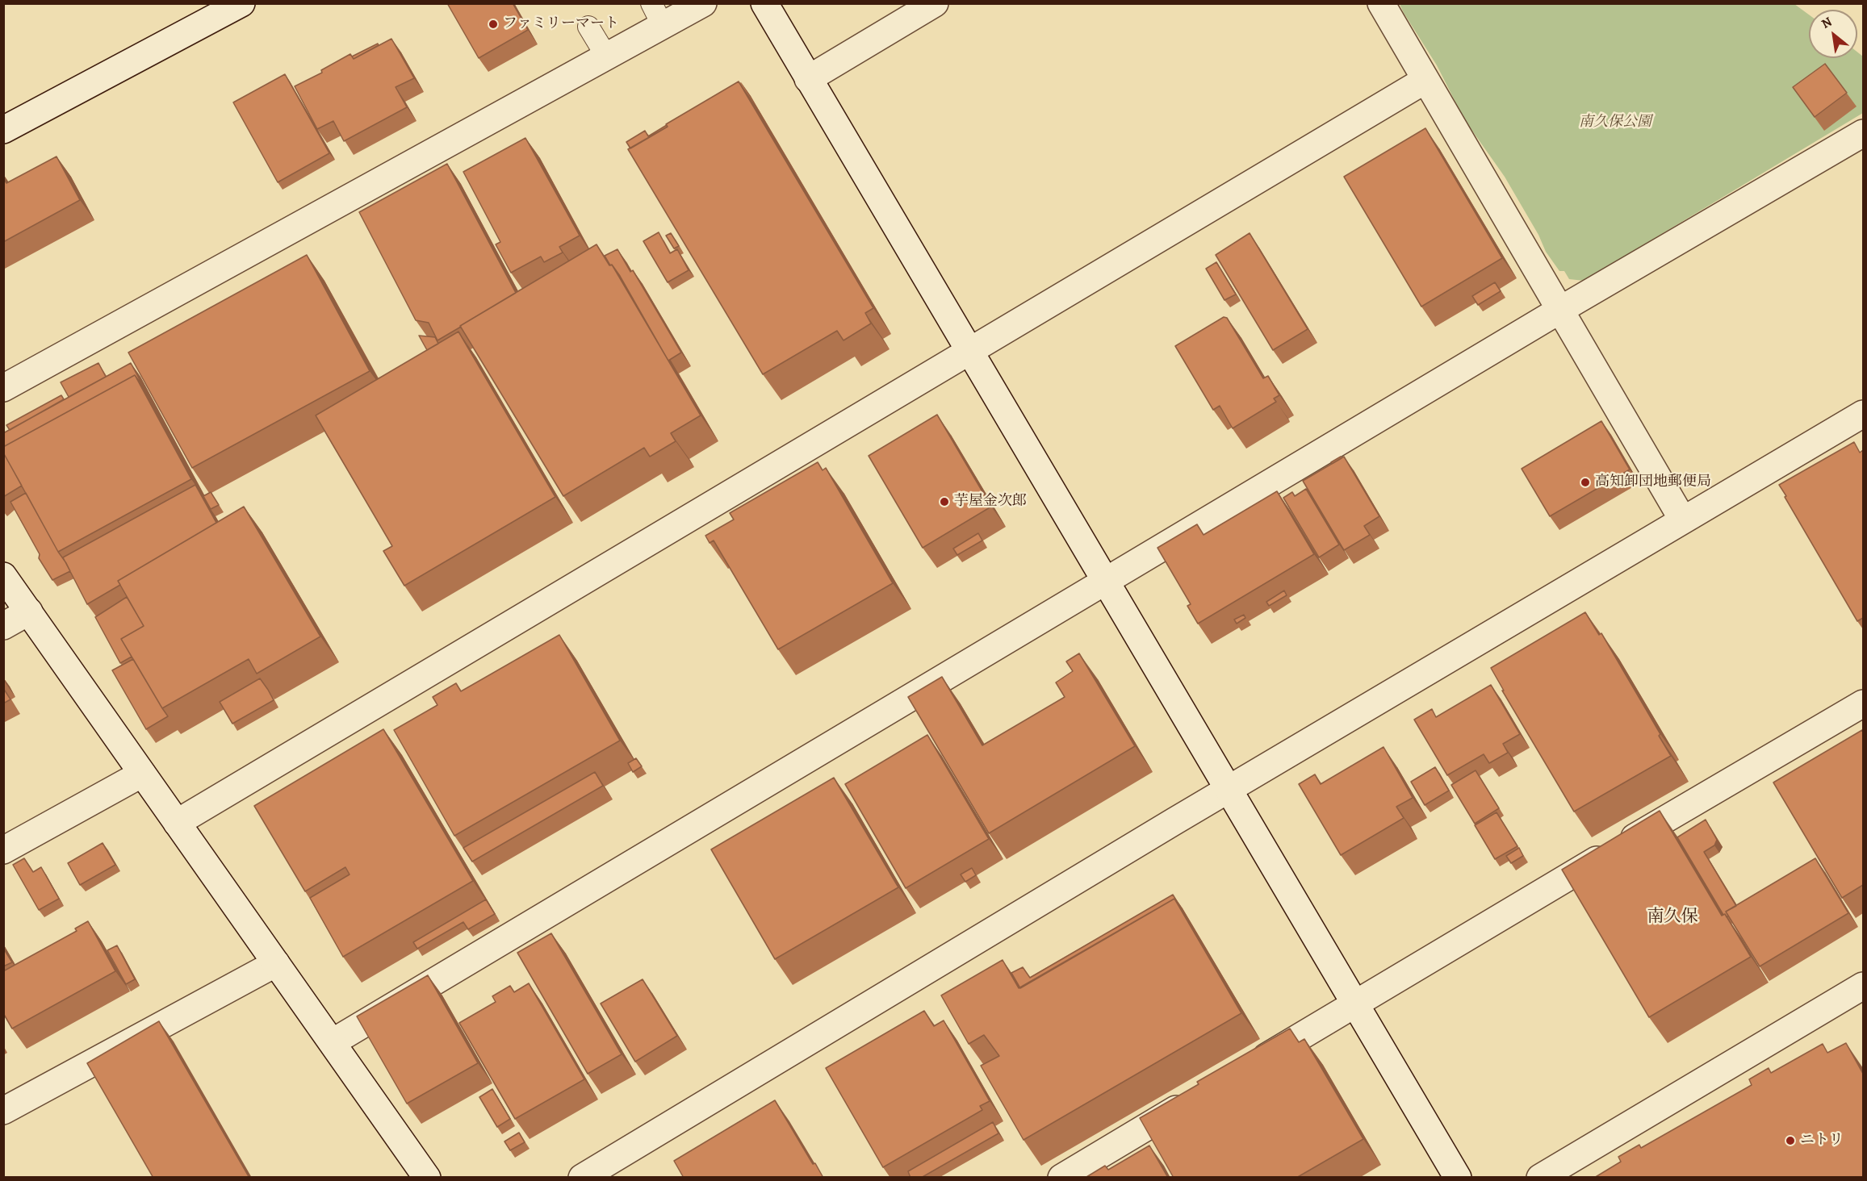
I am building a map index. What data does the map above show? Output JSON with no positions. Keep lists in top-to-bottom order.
{
  "districts": ["南久保"],
  "parks": ["南久保公園"],
  "places": [
    "ファミリーマート",
    "高知卸団地郵便局",
    "芋屋金次郎",
    "ニトリ"
  ],
  "north": "top left"
}
